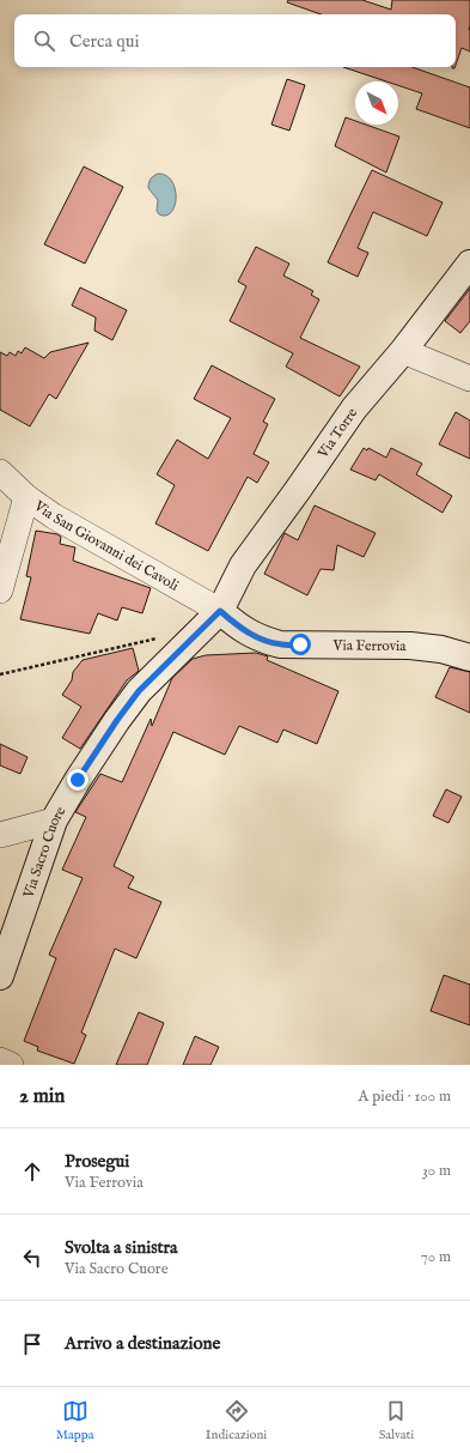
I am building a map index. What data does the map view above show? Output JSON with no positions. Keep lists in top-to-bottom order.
{
  "streets": {
    "street": [
      "Via Torre",
      "Via San Giovanni dei Cavoli",
      "Via Ferrovia",
      "Via Sacro Cuore"
    ]
  },
  "crossings": [
    ["Via Torre", "Via San Giovanni dei Cavoli"],
    ["Via Torre", "Via Ferrovia"],
    ["Via Torre", "Via Sacro Cuore"],
    ["Via San Giovanni dei Cavoli", "Via Ferrovia"],
    ["Via San Giovanni dei Cavoli", "Via Sacro Cuore"],
    ["Via Ferrovia", "Via Sacro Cuore"]
  ],
  "north": "bottom right",
  "page": {
    "search": "Cerca qui",
    "heading": ["2 min", "A piedi · 100 m"],
    "list": [
      ["Prosegui", "Via Ferrovia", "30 m"],
      ["Svolta a sinistra", "Via Sacro Cuore", "70 m"],
      "Arrivo a destinazione"
    ],
    "nav": ["Mappa", "Indicazioni", "Salvati"]
  }
}
